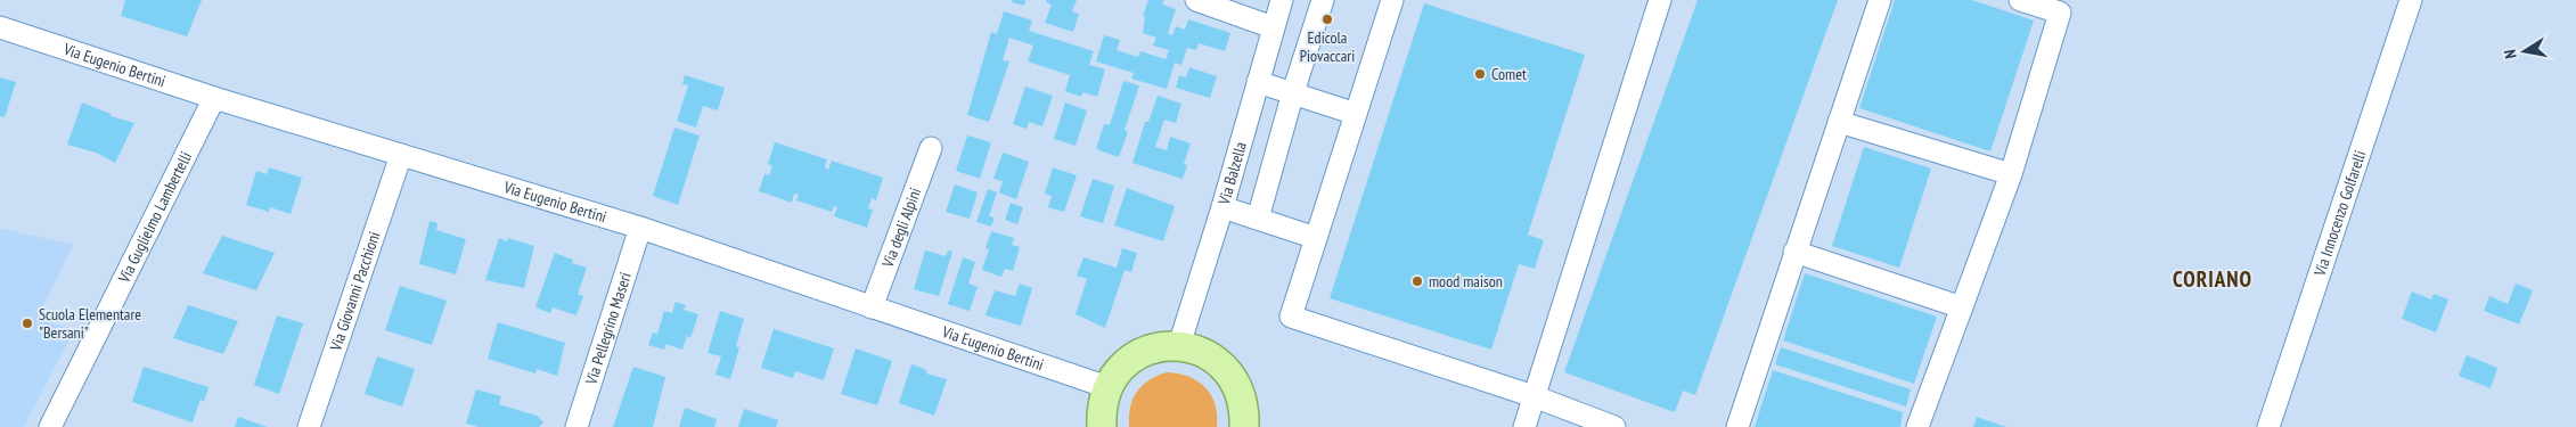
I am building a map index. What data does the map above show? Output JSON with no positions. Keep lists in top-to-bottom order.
{
  "streets": {
    "street": [
      "Via Eugenio Bertini",
      "Via Balzella",
      "Via Innocenzo Golfarelli",
      "Via Guglielmo Lambertelli",
      "Via degli Alpini",
      "Via Giovanni Pacchioni",
      "Via Pellegrino Maseri"
    ]
  },
  "crossings": [
    ["Via Eugenio Bertini", "Via Guglielmo Lambertelli"],
    ["Via Eugenio Bertini", "Via degli Alpini"],
    ["Via Eugenio Bertini", "Via Giovanni Pacchioni"],
    ["Via Eugenio Bertini", "Via Pellegrino Maseri"]
  ],
  "districts": ["CORIANO"],
  "places": [
    "Edicola Piovaccari",
    "Comet",
    "mood maison",
    "Scuola Elementare \"Bersani\""
  ],
  "north": "left"
}
